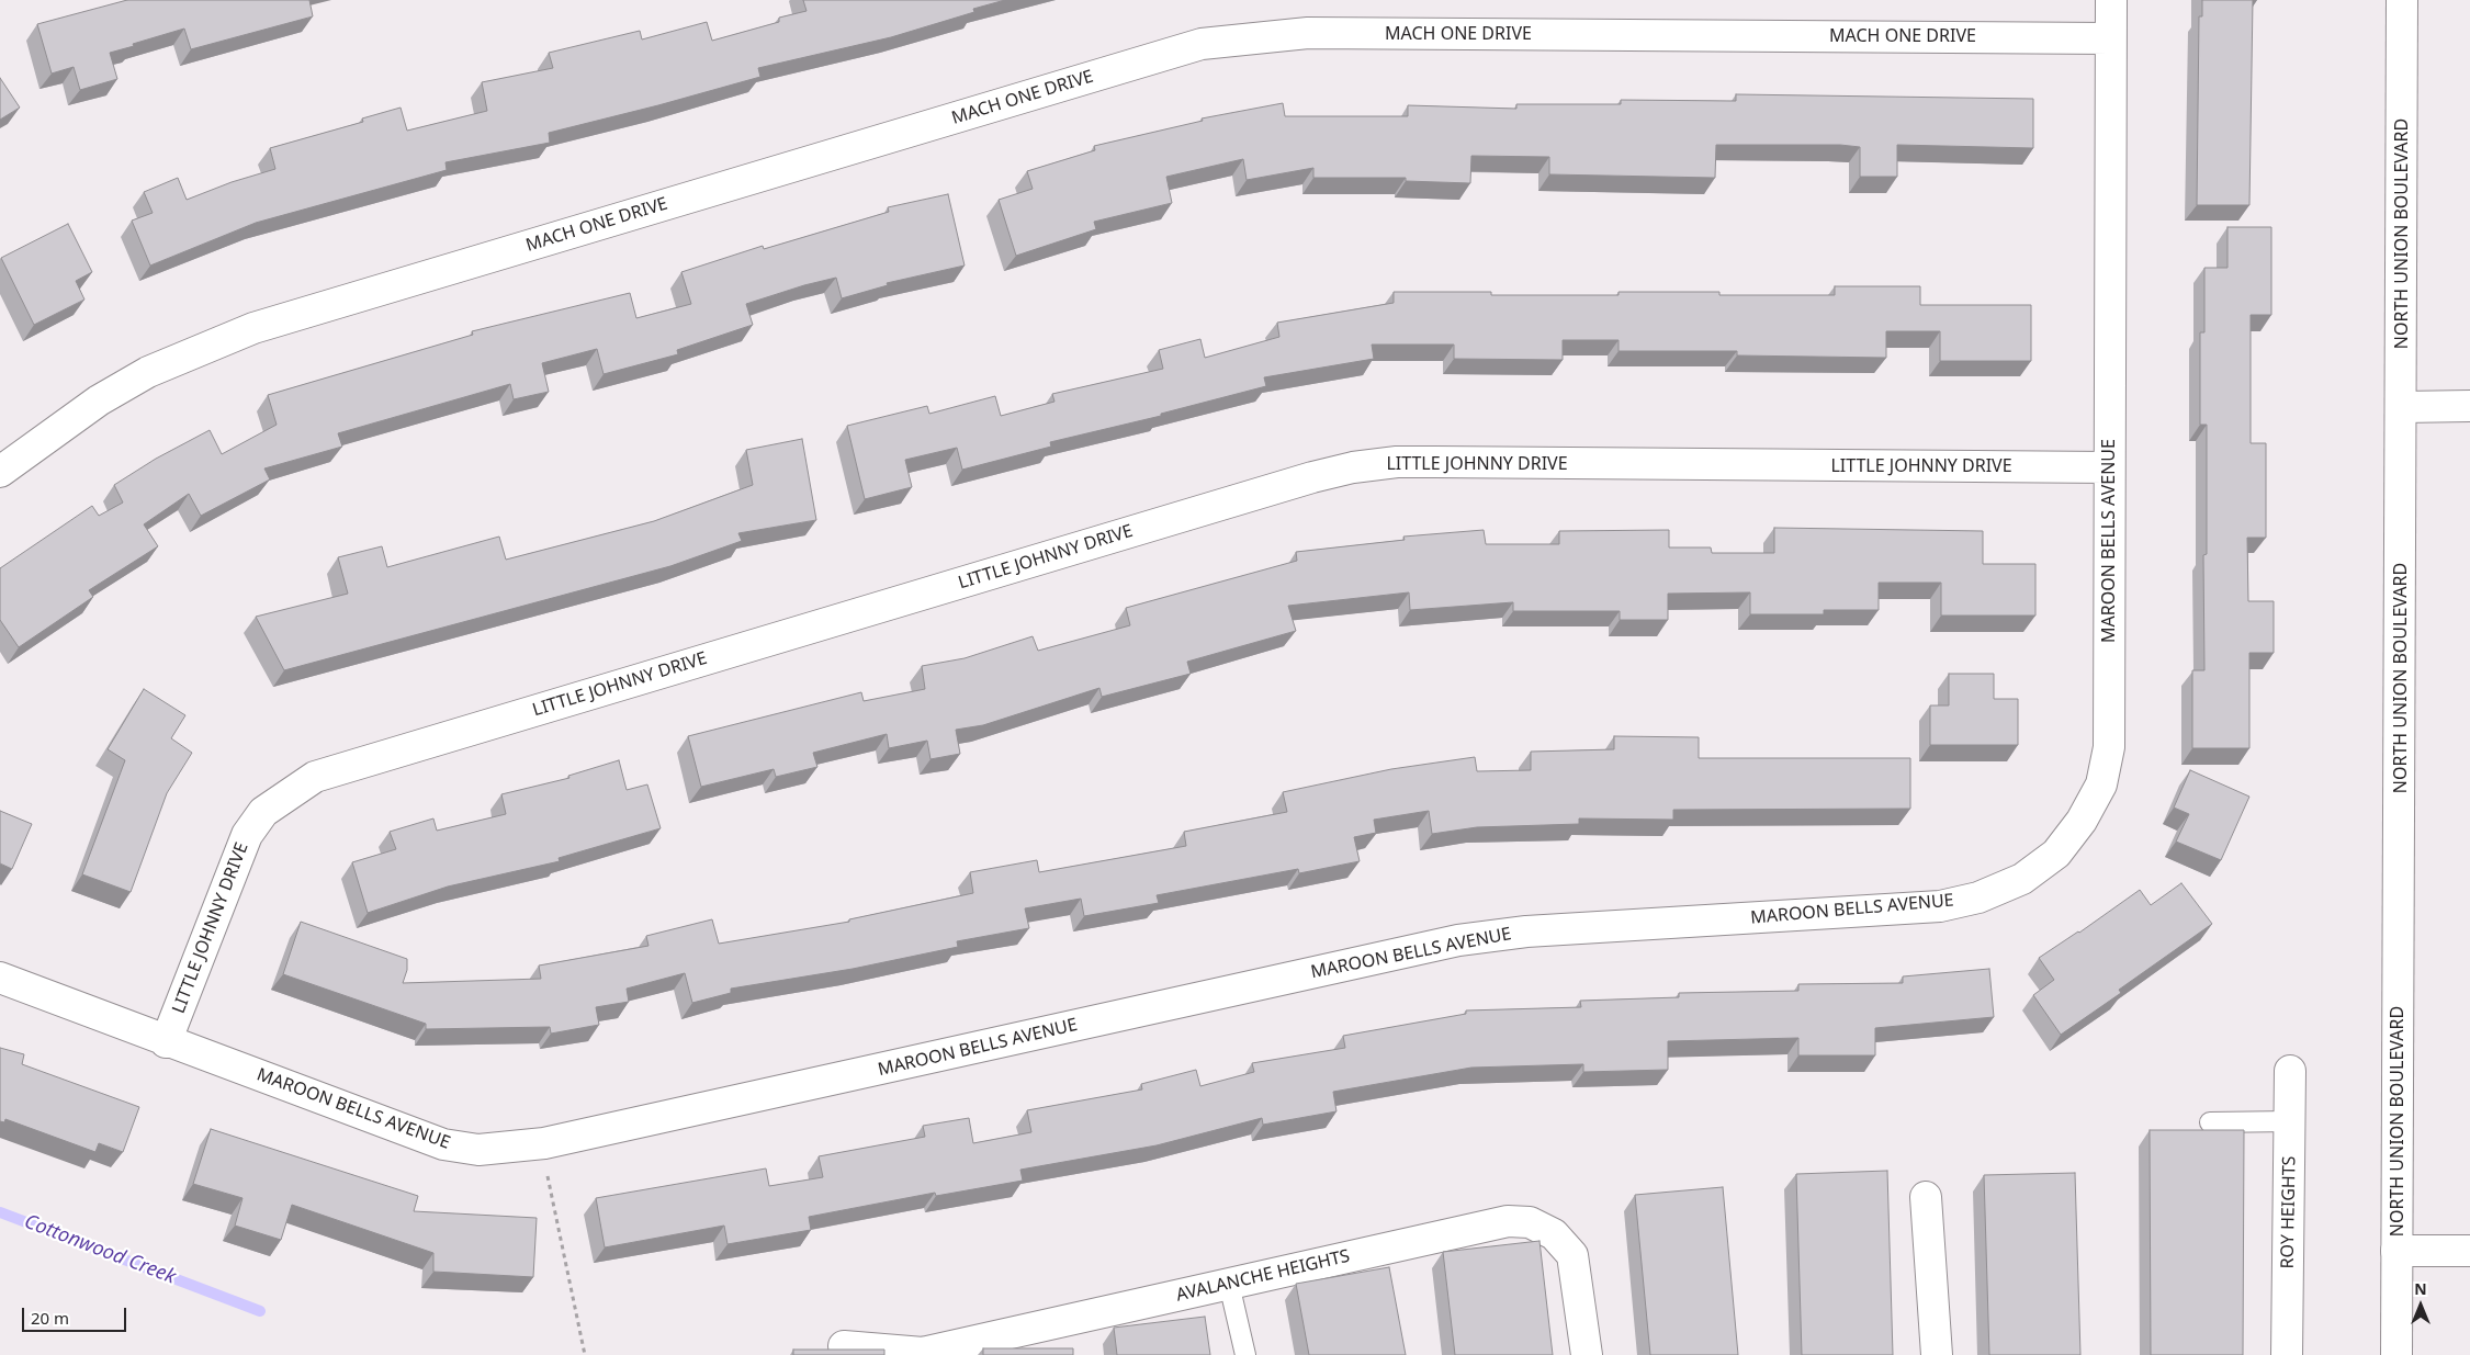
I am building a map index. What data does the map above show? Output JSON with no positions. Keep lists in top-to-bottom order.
{
  "streets": {
    "street": [
      "MACH ONE DRIVE",
      "NORTH UNION BOULEVARD",
      "LITTLE JOHNNY DRIVE",
      "MAROON BELLS AVENUE",
      "ROY HEIGHTS",
      "AVALANCHE HEIGHTS"
    ]
  },
  "crossings": [
    ["MACH ONE DRIVE", "MAROON BELLS AVENUE"],
    ["LITTLE JOHNNY DRIVE", "MAROON BELLS AVENUE"]
  ],
  "water": ["Cottonwood Creek"],
  "scale_bar": "20 m",
  "north": "top"
}
